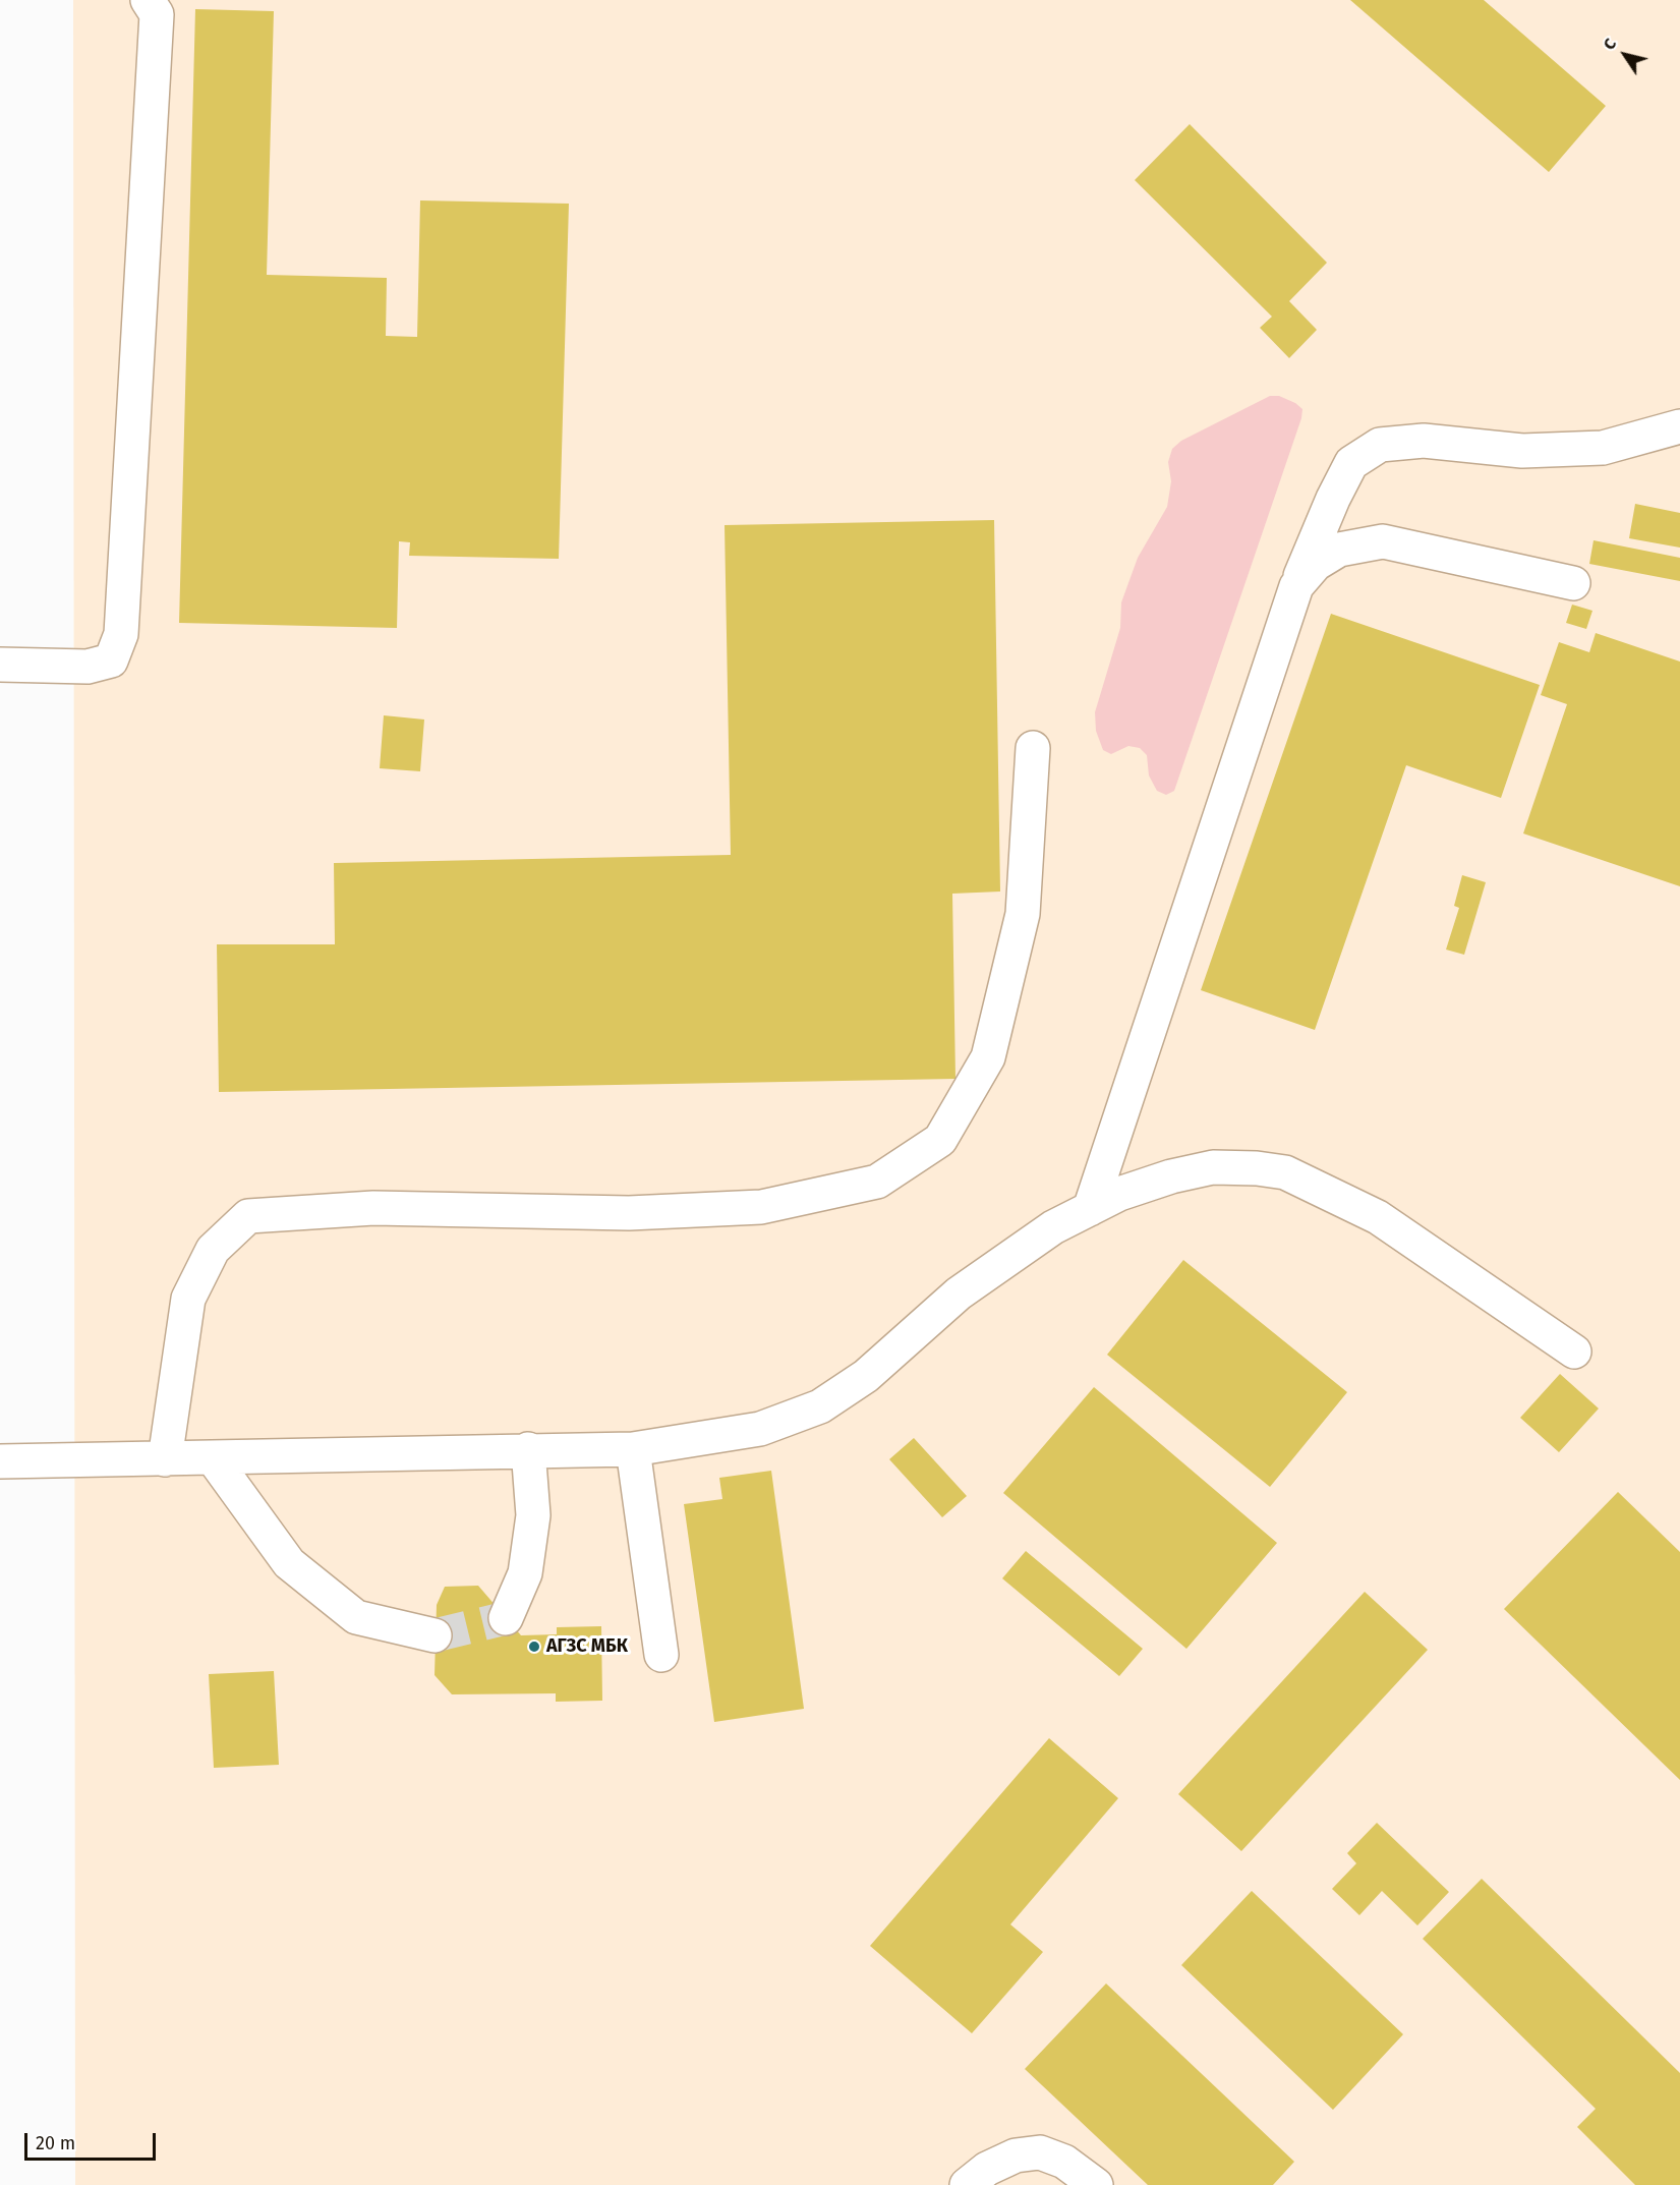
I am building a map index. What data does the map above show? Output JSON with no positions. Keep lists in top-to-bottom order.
{
  "places": ["АГЗС МБК"],
  "scale_bar": "20 m",
  "north": "top left"
}
